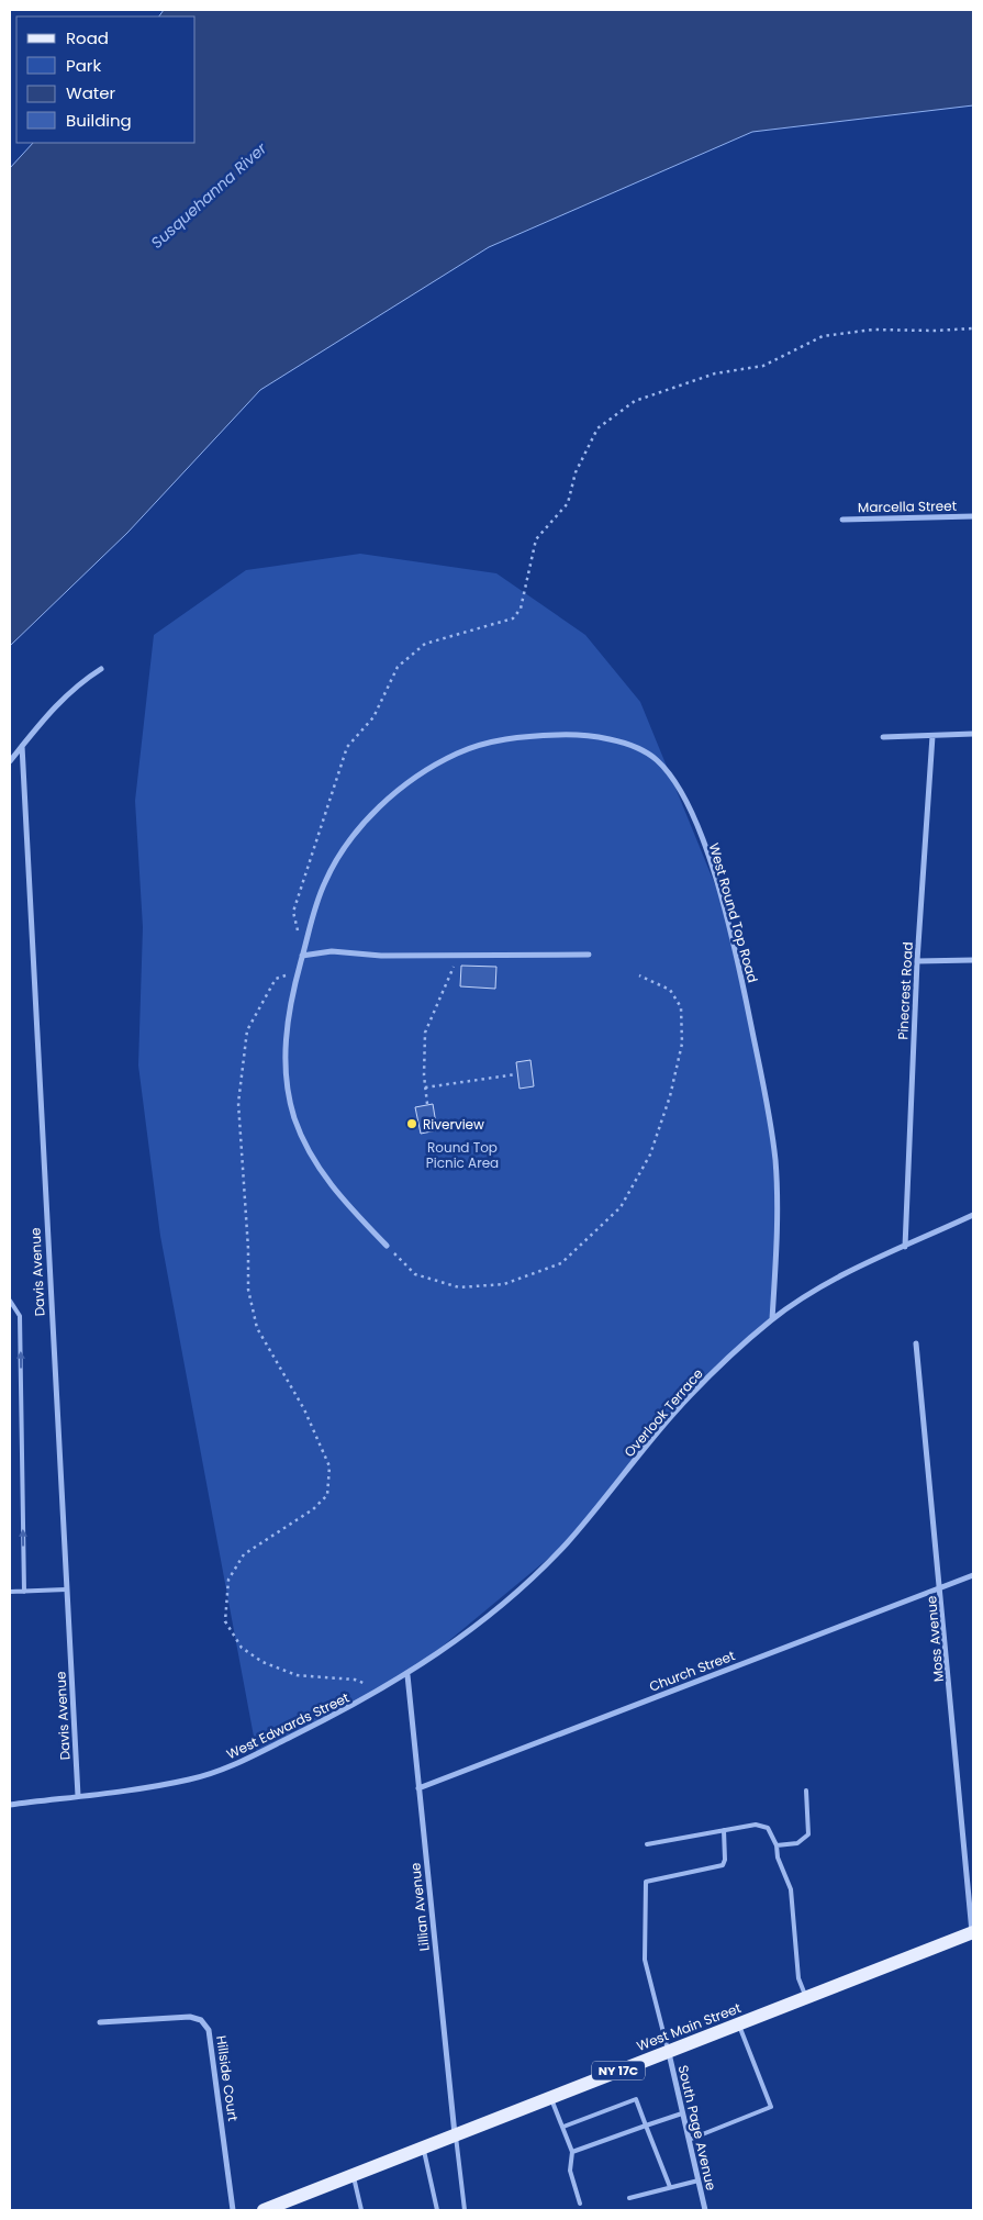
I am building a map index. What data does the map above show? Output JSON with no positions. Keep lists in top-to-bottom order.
{
  "streets": {
    "main road": ["West Main Street", "NY 17C"],
    "street": [
      "Marcella Street",
      "West Round Top Road",
      "Pinecrest Road",
      "Davis Avenue",
      "Overlook Terrace",
      "Moss Avenue",
      "Church Street",
      "West Edwards Street",
      "Lillian Avenue",
      "Hillside Court",
      "South Page Avenue"
    ]
  },
  "crossings": [
    ["West Round Top Road", "Overlook Terrace"],
    ["Pinecrest Road", "Overlook Terrace"],
    ["Davis Avenue", "West Edwards Street"],
    ["Overlook Terrace", "West Edwards Street"],
    ["Overlook Terrace", "Lillian Avenue"],
    ["Moss Avenue", "Church Street"],
    ["Moss Avenue", "West Main Street"],
    ["Church Street", "Lillian Avenue"],
    ["West Edwards Street", "Lillian Avenue"],
    ["Lillian Avenue", "West Main Street"],
    ["West Main Street", "South Page Avenue"]
  ],
  "water": ["Susquehanna River"],
  "parks": ["Round Top Picnic Area"],
  "places": ["Riverview"],
  "legend": [
    "Road",
    "Park",
    "Water",
    "Building"
  ]
}
